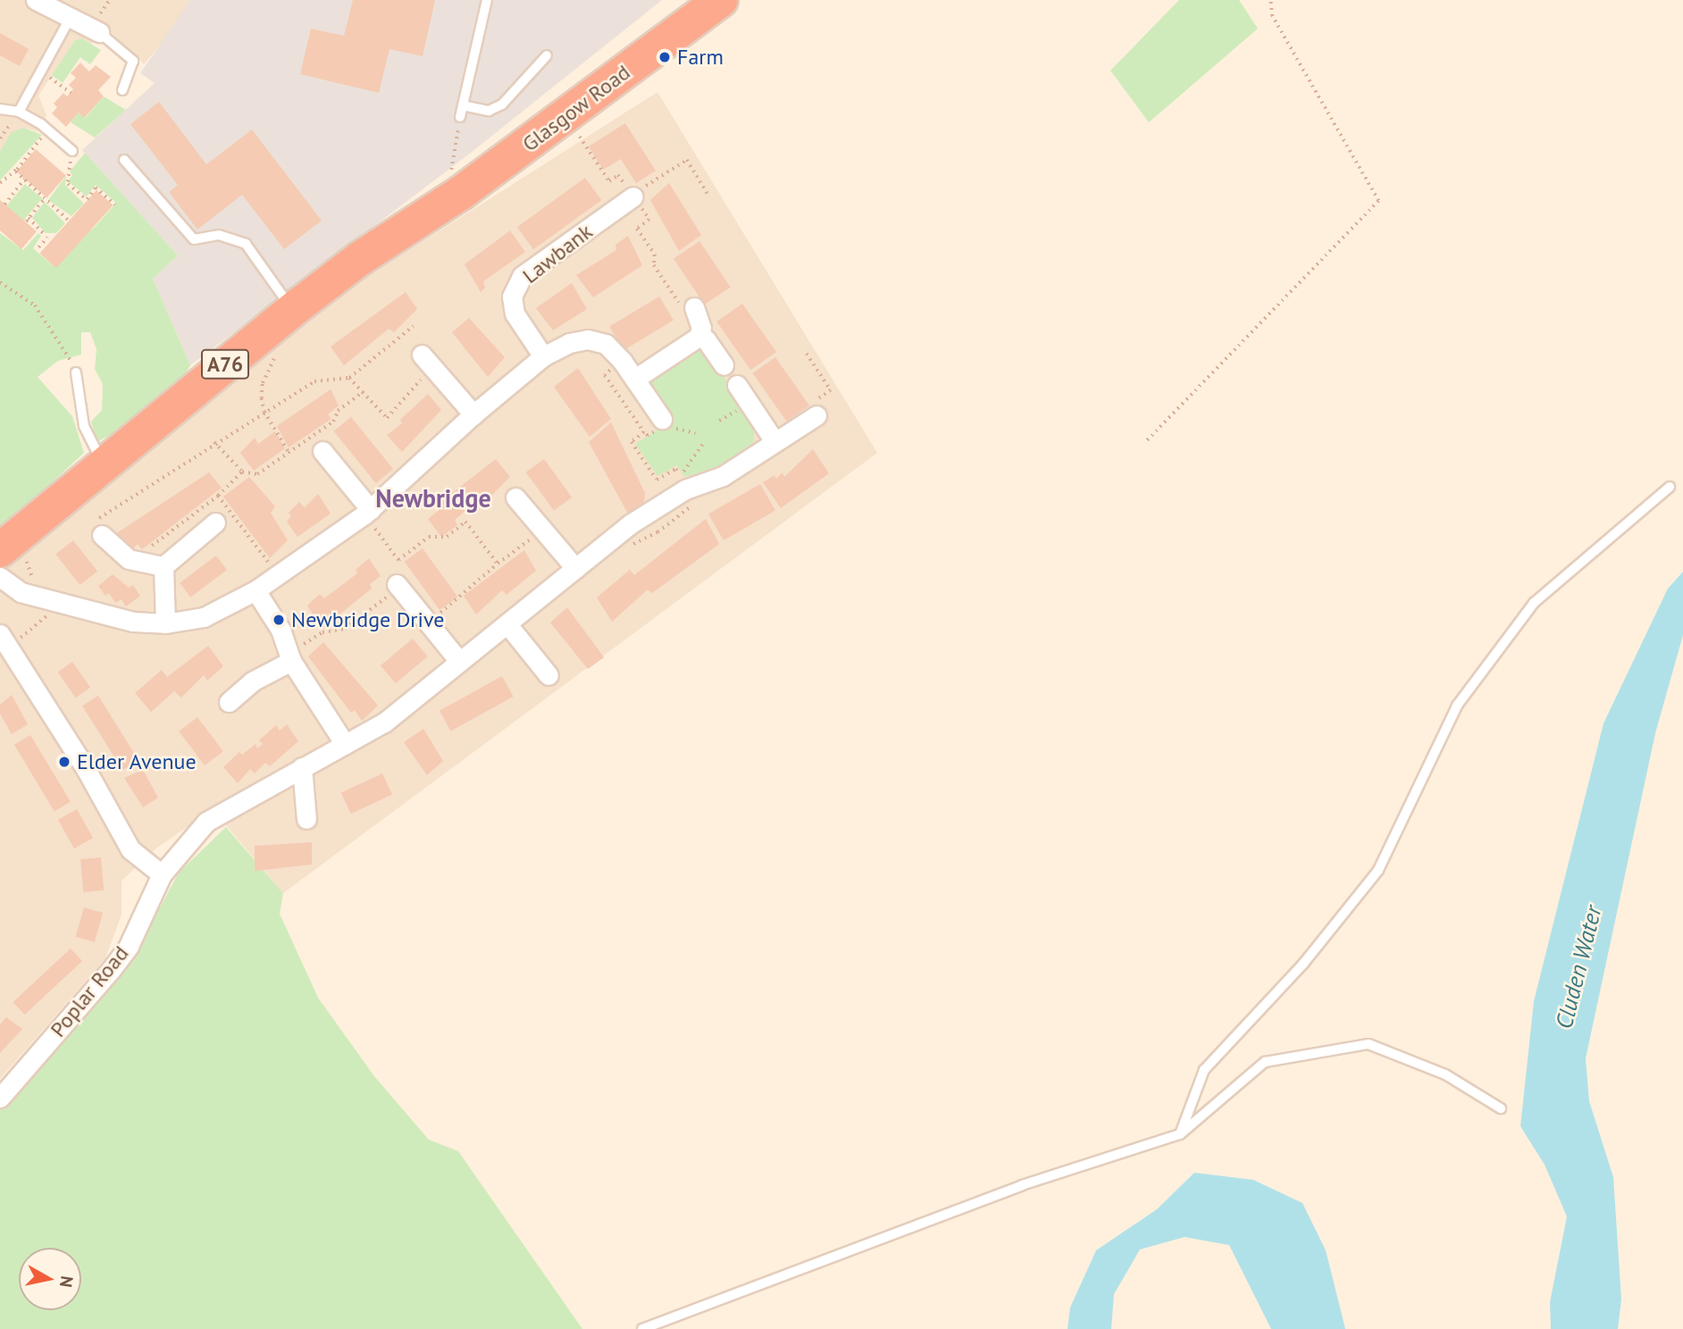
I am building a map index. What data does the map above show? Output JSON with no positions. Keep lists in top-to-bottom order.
{
  "streets": {
    "highway": ["Glasgow Road", "A76"],
    "street": ["Lawbank", "Poplar Road"]
  },
  "crossings": [
    ["Glasgow Road", "A76"]
  ],
  "districts": ["Newbridge"],
  "water": ["Cluden Water"],
  "places": ["Farm", "Newbridge Drive", "Elder Avenue"],
  "north": "right"
}
